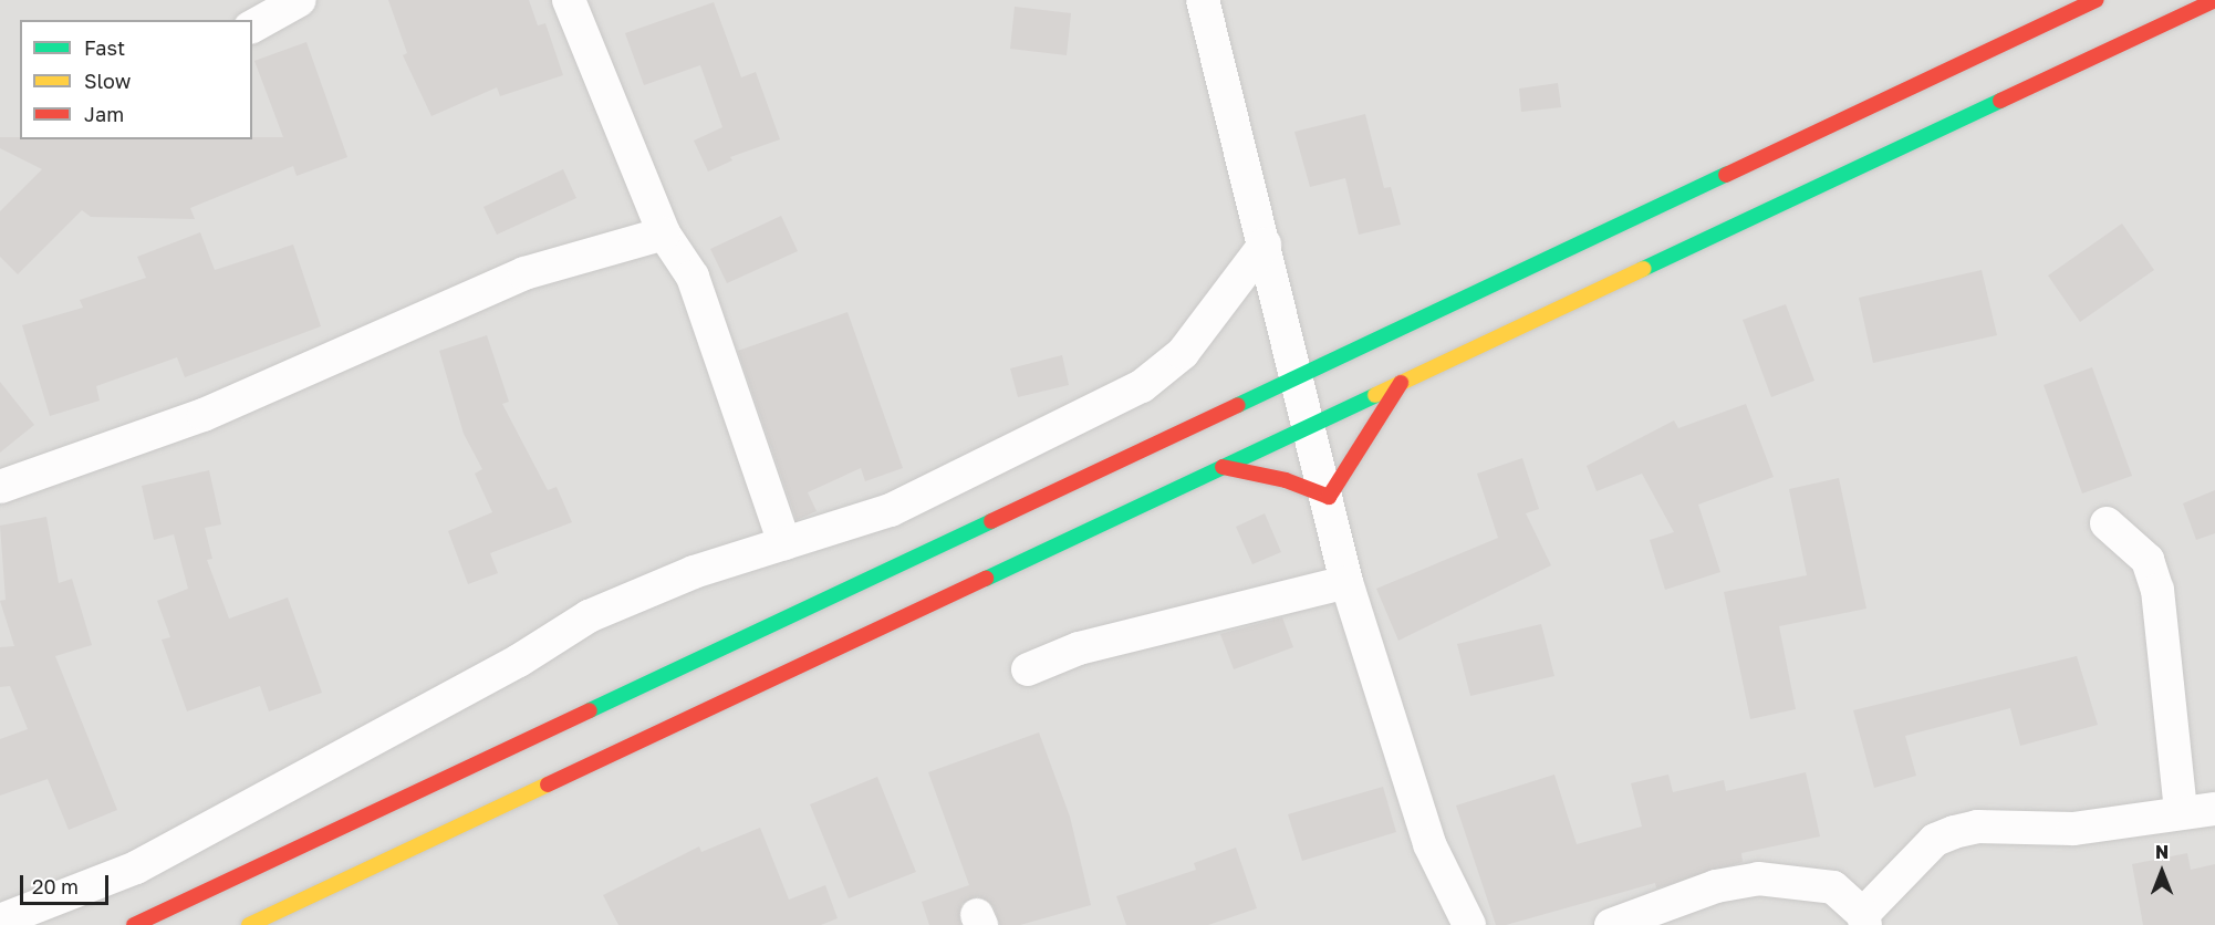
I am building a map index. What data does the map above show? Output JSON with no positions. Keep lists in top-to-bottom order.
{
  "legend": ["Fast", "Slow", "Jam"],
  "scale_bar": "20 m",
  "north": "top"
}
